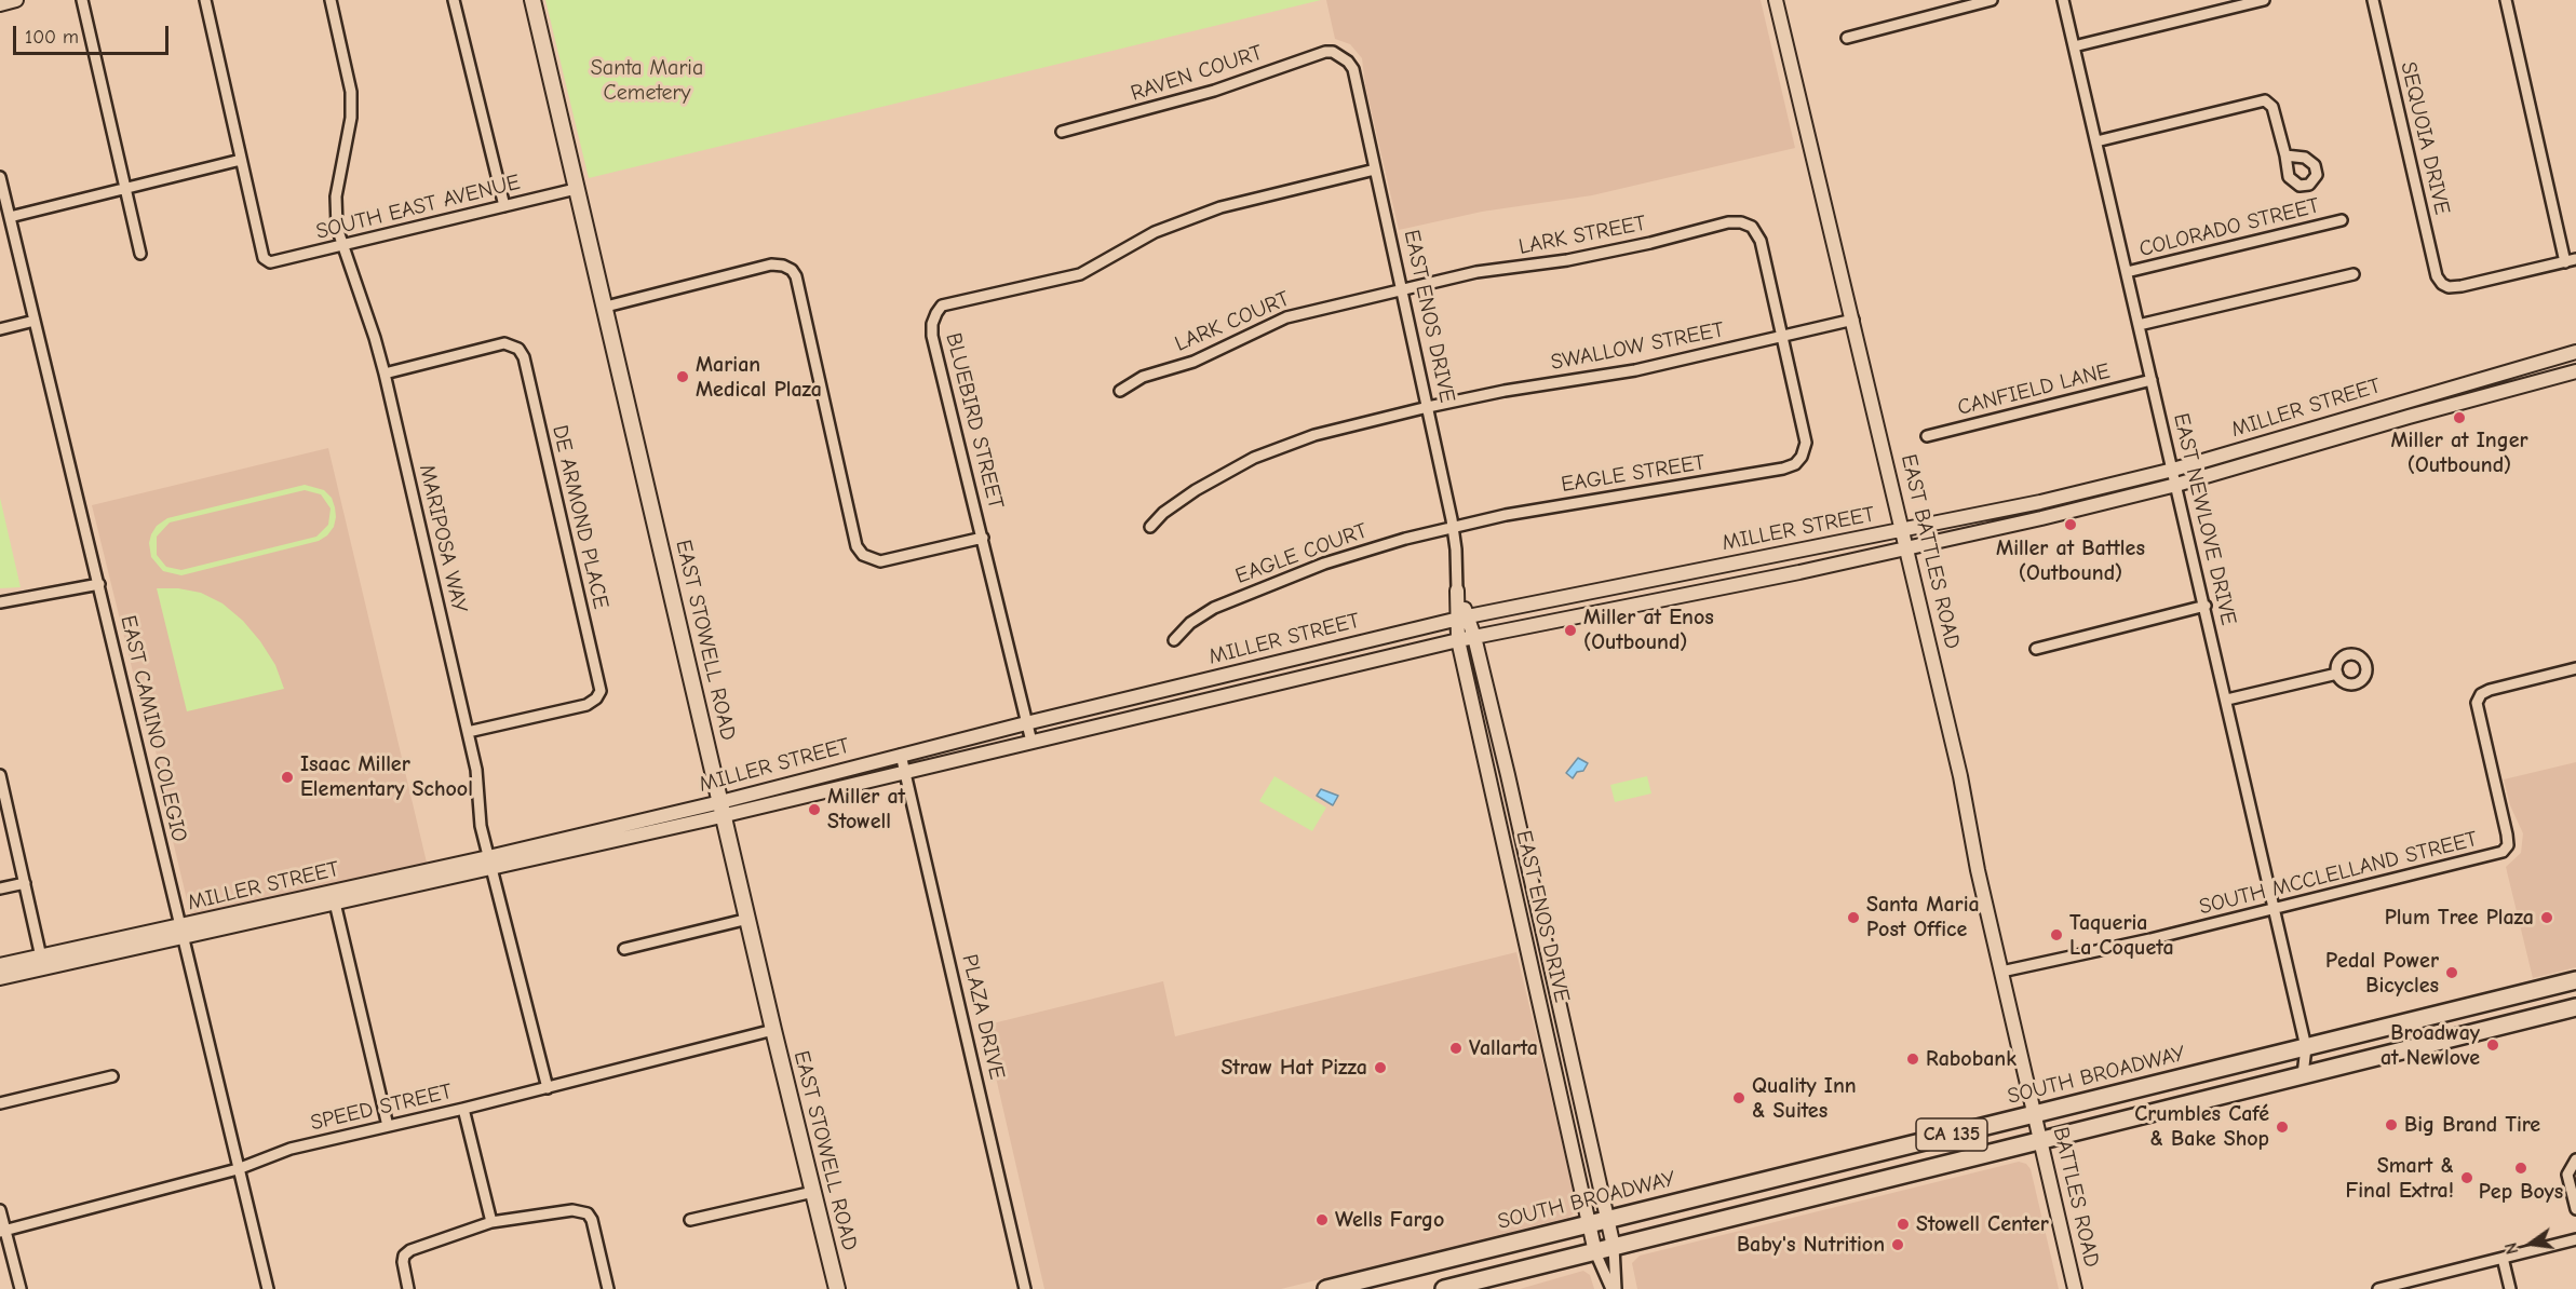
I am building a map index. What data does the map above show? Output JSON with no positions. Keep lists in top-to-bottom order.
{
  "streets": {
    "main road": ["EAST STOWELL ROAD", "SOUTH BROADWAY", "CA 135"],
    "street": [
      "RAVEN COURT",
      "SEQUOIA DRIVE",
      "SOUTH EAST AVENUE",
      "COLORADO STREET",
      "LARK STREET",
      "EAST ENOS DRIVE",
      "LARK COURT",
      "SWALLOW STREET",
      "CANFIELD LANE",
      "MILLER STREET",
      "BLUEBIRD STREET",
      "EAGLE STREET",
      "DE ARMOND PLACE",
      "EAST NEWLOVE DRIVE",
      "MARIPOSA WAY",
      "EAST BATTLES ROAD",
      "EAGLE COURT",
      "EAST CAMINO COLEGIO",
      "SOUTH MCCLELLAND STREET",
      "PLAZA DRIVE",
      "SPEED STREET",
      "BATTLES ROAD"
    ]
  },
  "crossings": [
    ["RAVEN COURT", "EAST ENOS DRIVE"],
    ["SOUTH EAST AVENUE", "MARIPOSA WAY"],
    ["SOUTH EAST AVENUE", "EAST STOWELL ROAD"],
    ["COLORADO STREET", "EAST NEWLOVE DRIVE"],
    ["LARK STREET", "EAST ENOS DRIVE"],
    ["LARK STREET", "LARK COURT"],
    ["LARK STREET", "SWALLOW STREET"],
    ["LARK STREET", "EAGLE STREET"],
    ["EAST ENOS DRIVE", "LARK COURT"],
    ["EAST ENOS DRIVE", "SWALLOW STREET"],
    ["EAST ENOS DRIVE", "MILLER STREET"],
    ["EAST ENOS DRIVE", "BLUEBIRD STREET"],
    ["EAST ENOS DRIVE", "EAGLE STREET"],
    ["EAST ENOS DRIVE", "EAGLE COURT"],
    ["EAST ENOS DRIVE", "SOUTH BROADWAY"],
    ["EAST ENOS DRIVE", "CA 135"],
    ["SWALLOW STREET", "EAGLE STREET"],
    ["SWALLOW STREET", "EAST BATTLES ROAD"],
    ["CANFIELD LANE", "EAST NEWLOVE DRIVE"],
    ["MILLER STREET", "EAST NEWLOVE DRIVE"],
    ["MILLER STREET", "MARIPOSA WAY"],
    ["MILLER STREET", "EAST BATTLES ROAD"],
    ["MILLER STREET", "EAST STOWELL ROAD"],
    ["MILLER STREET", "EAST CAMINO COLEGIO"],
    ["MILLER STREET", "PLAZA DRIVE"],
    ["EAGLE STREET", "EAGLE COURT"],
    ["DE ARMOND PLACE", "MARIPOSA WAY"],
    ["EAST NEWLOVE DRIVE", "SOUTH MCCLELLAND STREET"],
    ["EAST NEWLOVE DRIVE", "SOUTH BROADWAY"],
    ["EAST NEWLOVE DRIVE", "CA 135"],
    ["MARIPOSA WAY", "SPEED STREET"],
    ["EAST BATTLES ROAD", "SOUTH MCCLELLAND STREET"],
    ["EAST BATTLES ROAD", "SOUTH BROADWAY"],
    ["EAST BATTLES ROAD", "BATTLES ROAD"],
    ["EAST STOWELL ROAD", "SPEED STREET"],
    ["EAST CAMINO COLEGIO", "SPEED STREET"],
    ["SOUTH BROADWAY", "BATTLES ROAD"],
    ["CA 135", "BATTLES ROAD"]
  ],
  "parks": ["Santa Maria Cemetery"],
  "places": [
    "Marian Medical Plaza",
    "Miller at Inger (Outbound)",
    "Miller at Battles (Outbound)",
    "Miller at Enos (Outbound)",
    "Isaac Miller Elementary School",
    "Miller at Stowell",
    "Santa Maria Post Office",
    "Plum Tree Plaza",
    "Taqueria La Coqueta",
    "Pedal Power Bicycles",
    "Broadway at Newlove",
    "Vallarta",
    "Rabobank",
    "Straw Hat Pizza",
    "Quality Inn & Suites",
    "Big Brand Tire",
    "Crumbles Café & Bake Shop",
    "Pep Boys",
    "Smart & Final Extra!",
    "Wells Fargo",
    "Stowell Center",
    "Baby's Nutrition"
  ],
  "scale_bar": "100 m",
  "north": "left"
}
